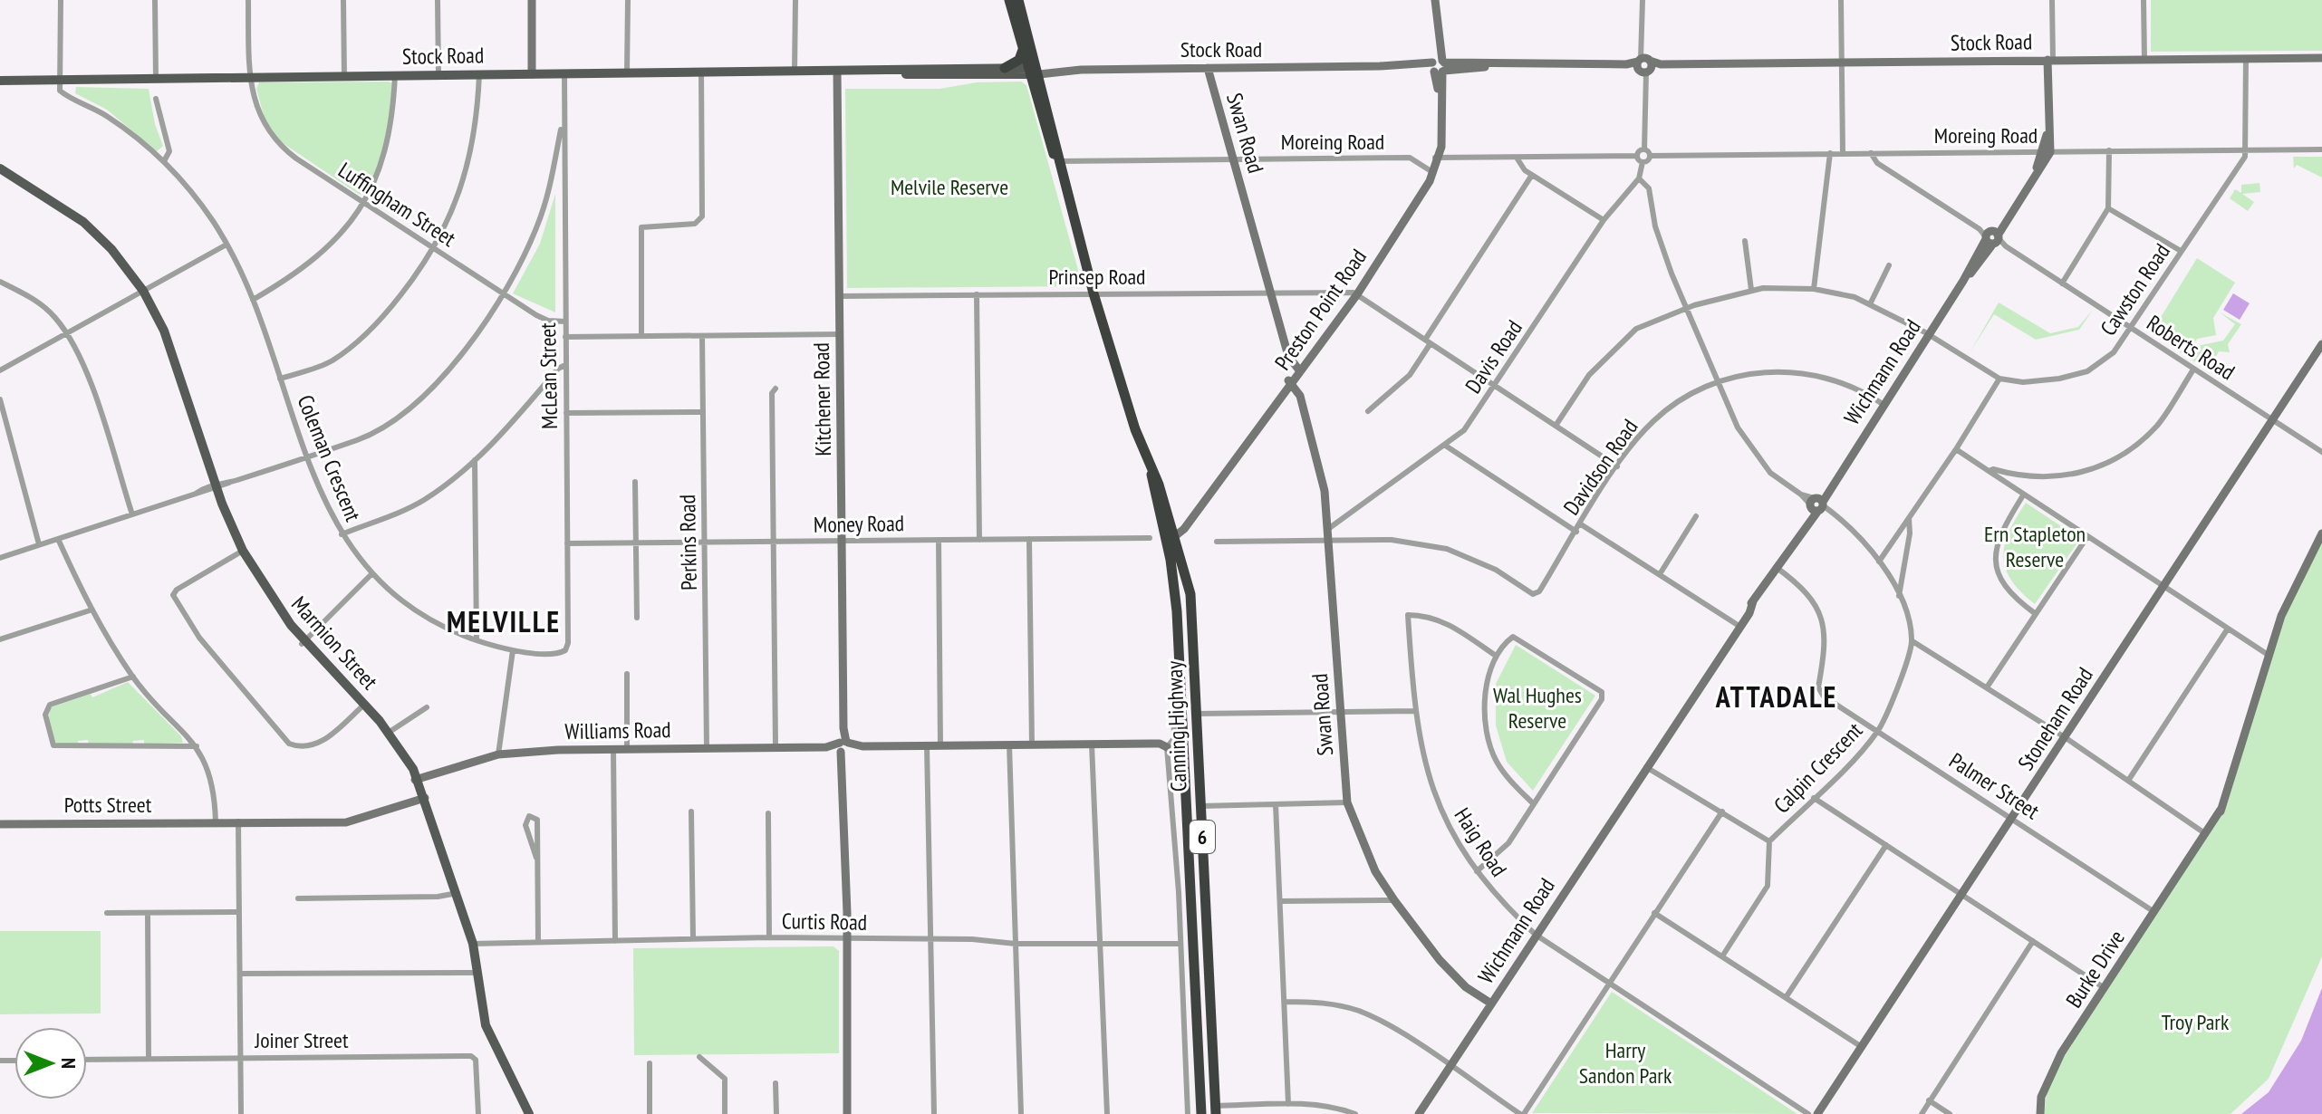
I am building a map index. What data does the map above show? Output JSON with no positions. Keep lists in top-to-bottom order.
{
  "streets": {
    "highway": ["Canning Highway", "6"],
    "main road": ["Stock Road", "Marmion Street"],
    "street": [
      "Swan Road",
      "Moreing Road",
      "Luffingham Street",
      "Prinsep Road",
      "Cawston Road",
      "Preston Point Road",
      "Roberts Road",
      "Davis Road",
      "Wichmann Road",
      "McLean Street",
      "Kitchener Road",
      "Coleman Crescent",
      "Davidson Road",
      "Money Road",
      "Perkins Road",
      "Stoneham Road",
      "Williams Road",
      "Calpin Crescent",
      "Palmer Street",
      "Potts Street",
      "Haig Road",
      "Curtis Road",
      "Burke Drive",
      "Joiner Street"
    ]
  },
  "crossings": [
    ["Stock Road", "Swan Road"],
    ["Stock Road", "Luffingham Street"],
    ["Stock Road", "Preston Point Road"],
    ["Stock Road", "Wichmann Road"],
    ["Stock Road", "McLean Street"],
    ["Stock Road", "Kitchener Road"],
    ["Stock Road", "Coleman Crescent"],
    ["Stock Road", "Canning Highway"],
    ["Swan Road", "Moreing Road"],
    ["Swan Road", "Prinsep Road"],
    ["Swan Road", "Preston Point Road"],
    ["Swan Road", "Davis Road"],
    ["Swan Road", "Wichmann Road"],
    ["Swan Road", "Davidson Road"],
    ["Moreing Road", "Cawston Road"],
    ["Moreing Road", "Preston Point Road"],
    ["Moreing Road", "Wichmann Road"],
    ["Moreing Road", "Canning Highway"],
    ["Luffingham Street", "McLean Street"],
    ["Prinsep Road", "Preston Point Road"],
    ["Prinsep Road", "Kitchener Road"],
    ["Prinsep Road", "Canning Highway"],
    ["Cawston Road", "Roberts Road"],
    ["Cawston Road", "Wichmann Road"],
    ["Preston Point Road", "Canning Highway"],
    ["Roberts Road", "Wichmann Road"],
    ["Roberts Road", "Stoneham Road"],
    ["Wichmann Road", "Davidson Road"],
    ["Wichmann Road", "Calpin Crescent"],
    ["Wichmann Road", "Palmer Street"],
    ["Wichmann Road", "Haig Road"],
    ["McLean Street", "Coleman Crescent"],
    ["McLean Street", "Money Road"],
    ["Kitchener Road", "Money Road"],
    ["Kitchener Road", "Williams Road"],
    ["Kitchener Road", "Curtis Road"],
    ["Money Road", "Perkins Road"],
    ["Perkins Road", "Williams Road"],
    ["Marmion Street", "Williams Road"],
    ["Marmion Street", "Potts Street"],
    ["Marmion Street", "Curtis Road"],
    ["Stoneham Road", "Palmer Street"],
    ["Canning Highway", "Curtis Road"],
    ["Calpin Crescent", "Palmer Street"],
    ["Palmer Street", "Burke Drive"]
  ],
  "districts": ["MELVILLE", "ATTADALE"],
  "parks": [
    "Melvile Reserve",
    "Ern Stapleton Reserve",
    "Wal Hughes Reserve",
    "Troy Park",
    "Harry Sandon Park"
  ],
  "north": "right"
}
